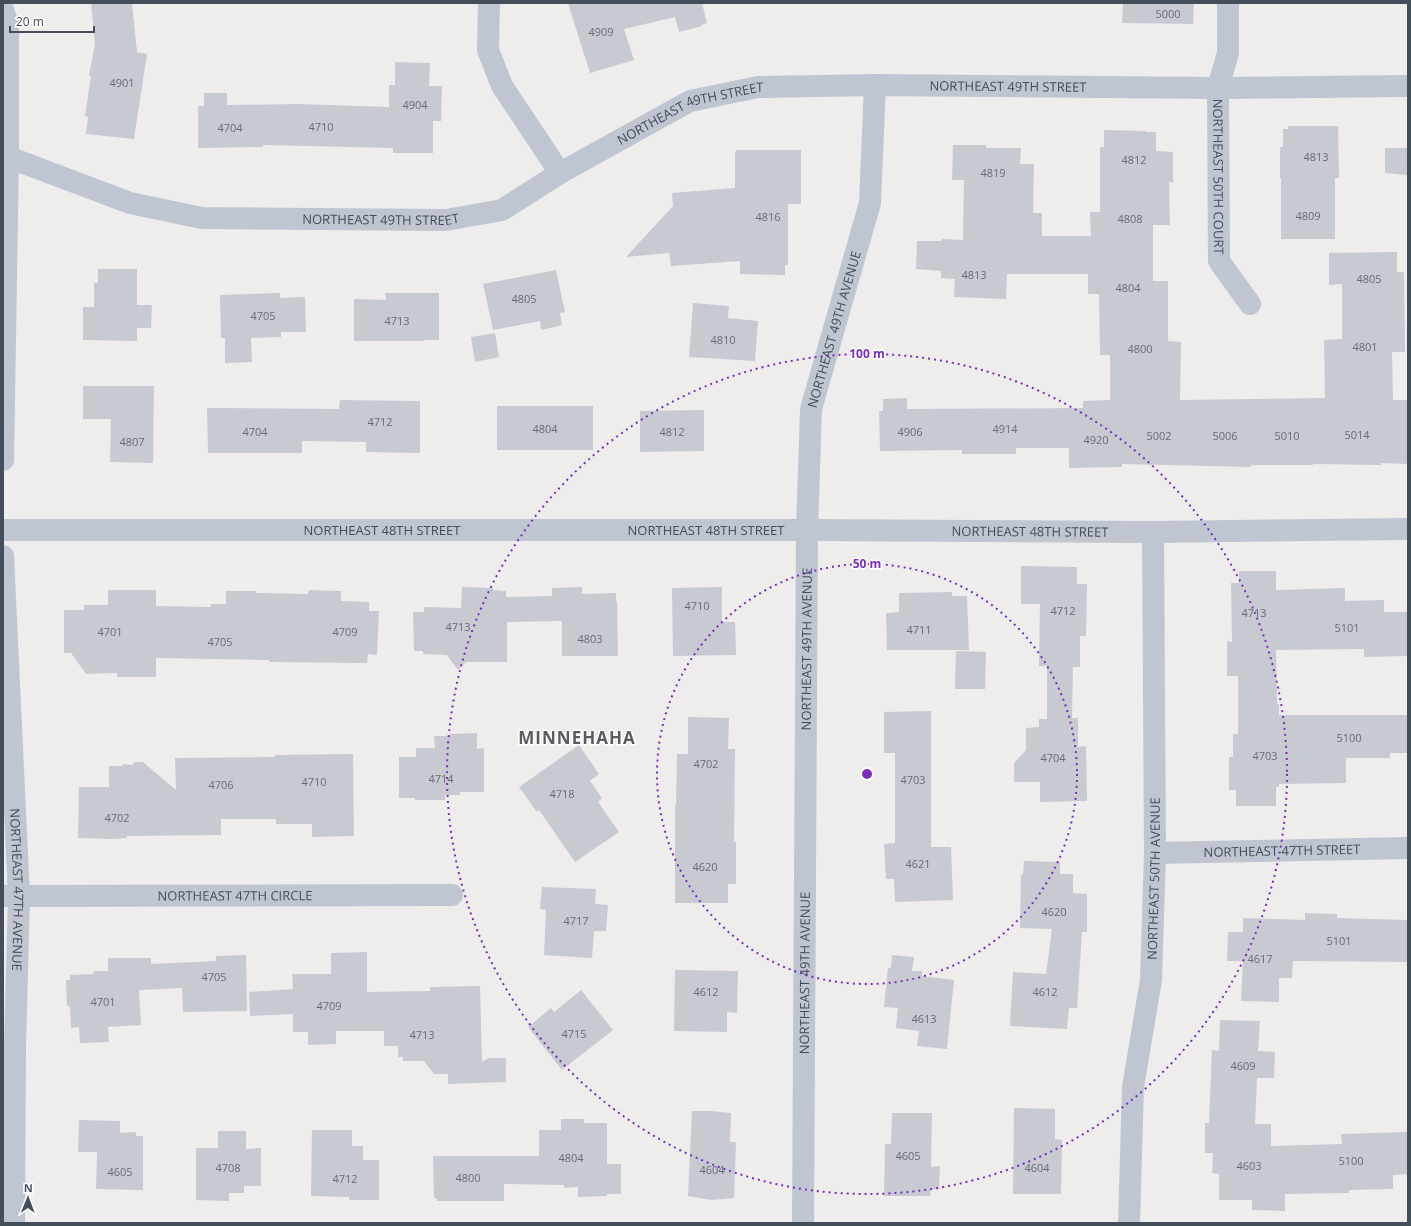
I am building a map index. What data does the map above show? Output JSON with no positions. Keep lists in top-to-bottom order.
{
  "streets": {
    "street": [
      "NORTHEAST 49TH STREET",
      "NORTHEAST 50TH COURT",
      "NORTHEAST 49TH AVENUE",
      "NORTHEAST 48TH STREET",
      "NORTHEAST 47TH STREET",
      "NORTHEAST 50TH AVENUE",
      "NORTHEAST 47TH AVENUE",
      "NORTHEAST 47TH CIRCLE"
    ]
  },
  "crossings": [
    ["NORTHEAST 49TH STREET", "NORTHEAST 50TH COURT"],
    ["NORTHEAST 49TH STREET", "NORTHEAST 49TH AVENUE"],
    ["NORTHEAST 49TH AVENUE", "NORTHEAST 48TH STREET"],
    ["NORTHEAST 48TH STREET", "NORTHEAST 50TH AVENUE"],
    ["NORTHEAST 47TH STREET", "NORTHEAST 50TH AVENUE"],
    ["NORTHEAST 47TH AVENUE", "NORTHEAST 47TH CIRCLE"]
  ],
  "districts": ["MINNEHAHA"],
  "house_numbers": [
    "5000",
    "4909",
    "4901",
    "4904",
    "4710",
    "4704",
    "4813",
    "4812",
    "4819",
    "4809",
    "4816",
    "4808",
    "4813",
    "4805",
    "4804",
    "4805",
    "4705",
    "4713",
    "4810",
    "4801",
    "4800",
    "4712",
    "4804",
    "4914",
    "4704",
    "4812",
    "4906",
    "5014",
    "5002",
    "5006",
    "5010",
    "4920",
    "4807",
    "4710",
    "4712",
    "4713",
    "4713",
    "5101",
    "4711",
    "4701",
    "4709",
    "4803",
    "4705",
    "5100",
    "4703",
    "4704",
    "4702",
    "4714",
    "4703",
    "4710",
    "4706",
    "4718",
    "4702",
    "4621",
    "4620",
    "4620",
    "4717",
    "5101",
    "4617",
    "4705",
    "4612",
    "4612",
    "4701",
    "4709",
    "4613",
    "4715",
    "4713",
    "4609",
    "4605",
    "4804",
    "5100",
    "4603",
    "4708",
    "4604",
    "4604",
    "4605",
    "4800",
    "4712"
  ],
  "scale_bar": "20 m",
  "north": "top",
  "rings": ["100 m", "50 m"]
}
